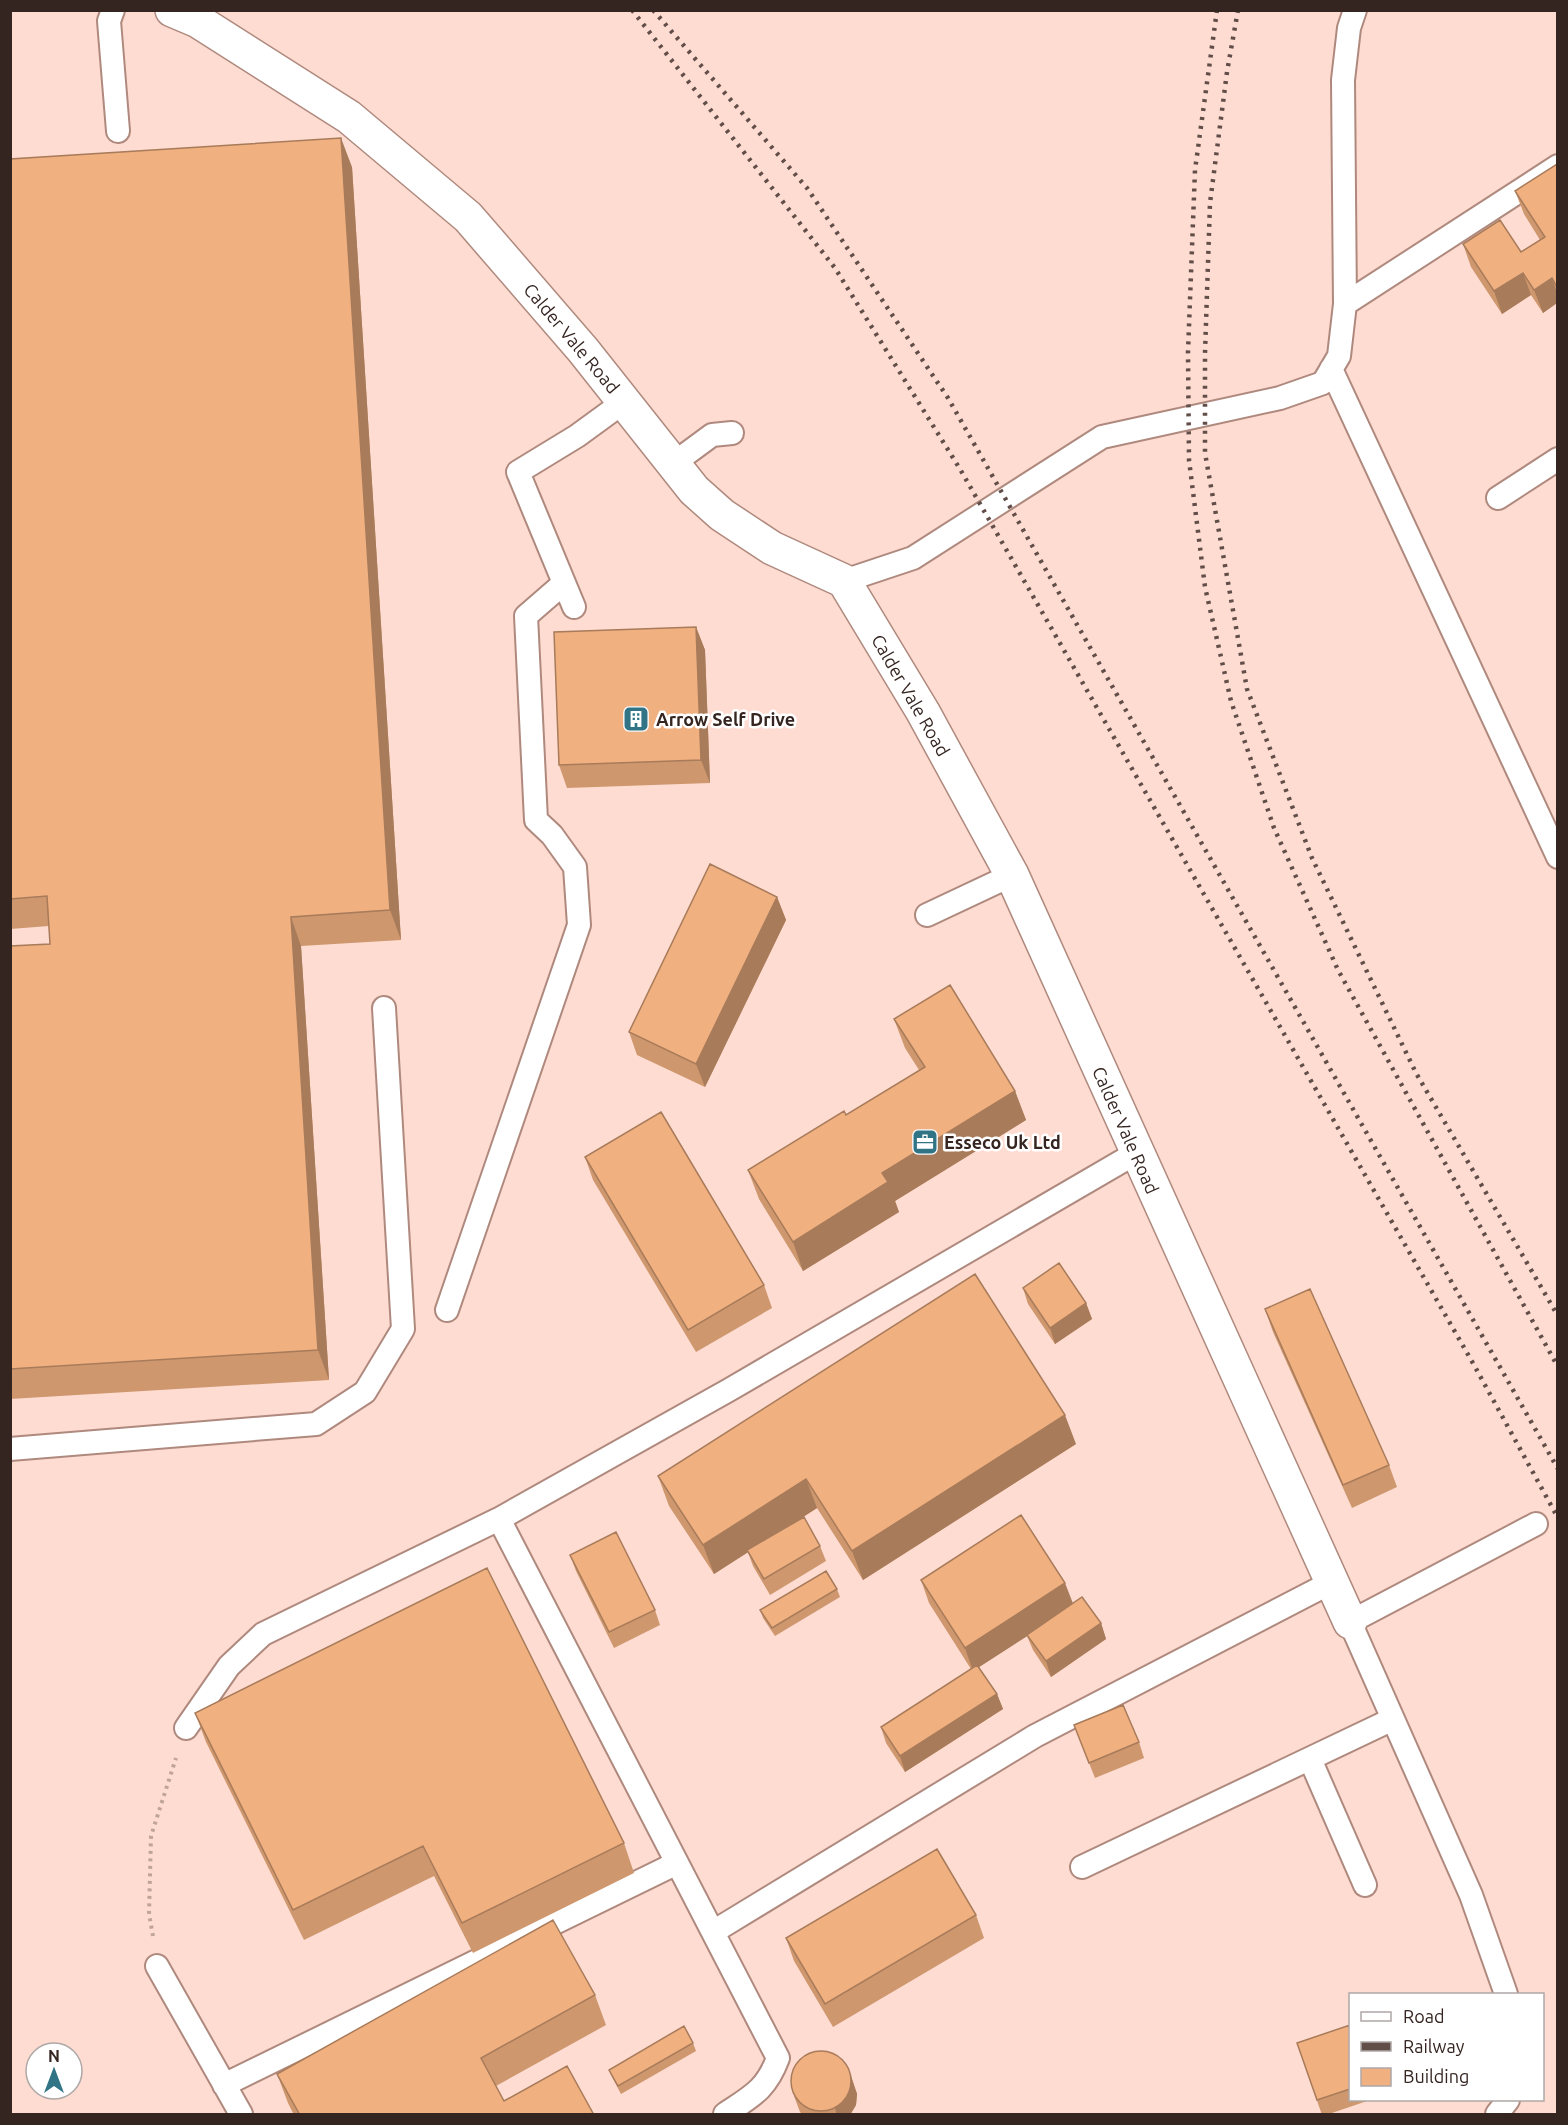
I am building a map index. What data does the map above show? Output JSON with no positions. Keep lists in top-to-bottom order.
{
  "streets": {
    "street": ["Calder Vale Road"]
  },
  "places": {
    "building": ["Arrow Self Drive"],
    "office": ["Esseco Uk Ltd"]
  },
  "legend": ["Road", "Railway", "Building"],
  "north": "top"
}
